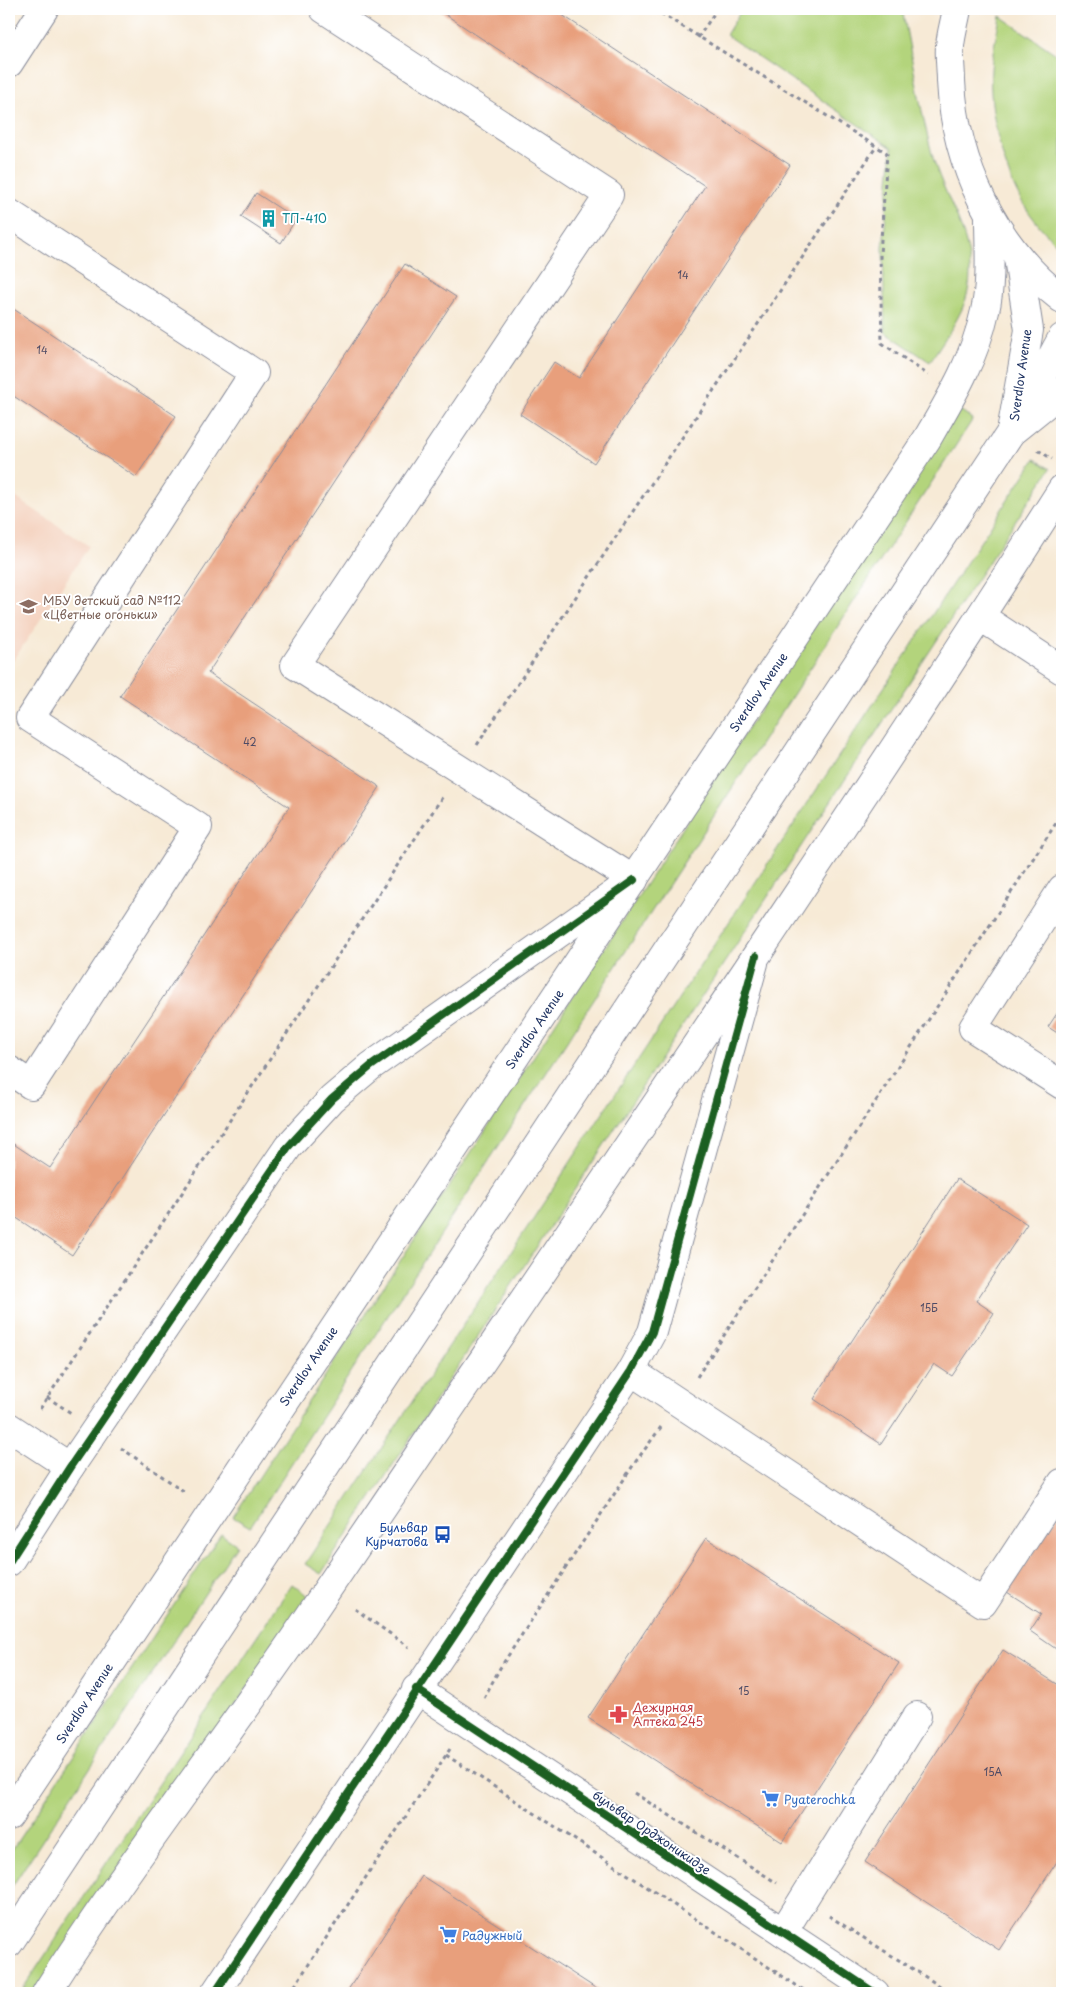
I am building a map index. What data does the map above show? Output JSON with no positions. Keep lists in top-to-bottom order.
{
  "streets": {
    "main road": ["Sverdlov Avenue", "бульвар Орджоникидзе"]
  },
  "places": {
    "building": ["ТП-410"],
    "school or university": ["МБУ детский сад №112 «Цветные огоньки»"],
    "bus stop": ["Бульвар Курчатова"],
    "pharmacy": ["Дежурная Аптека 245"],
    "supermarket": ["Pyaterochka", "Радужный"]
  },
  "house_numbers": [
    "14",
    "14",
    "42",
    "15Б",
    "15",
    "15А"
  ]
}
